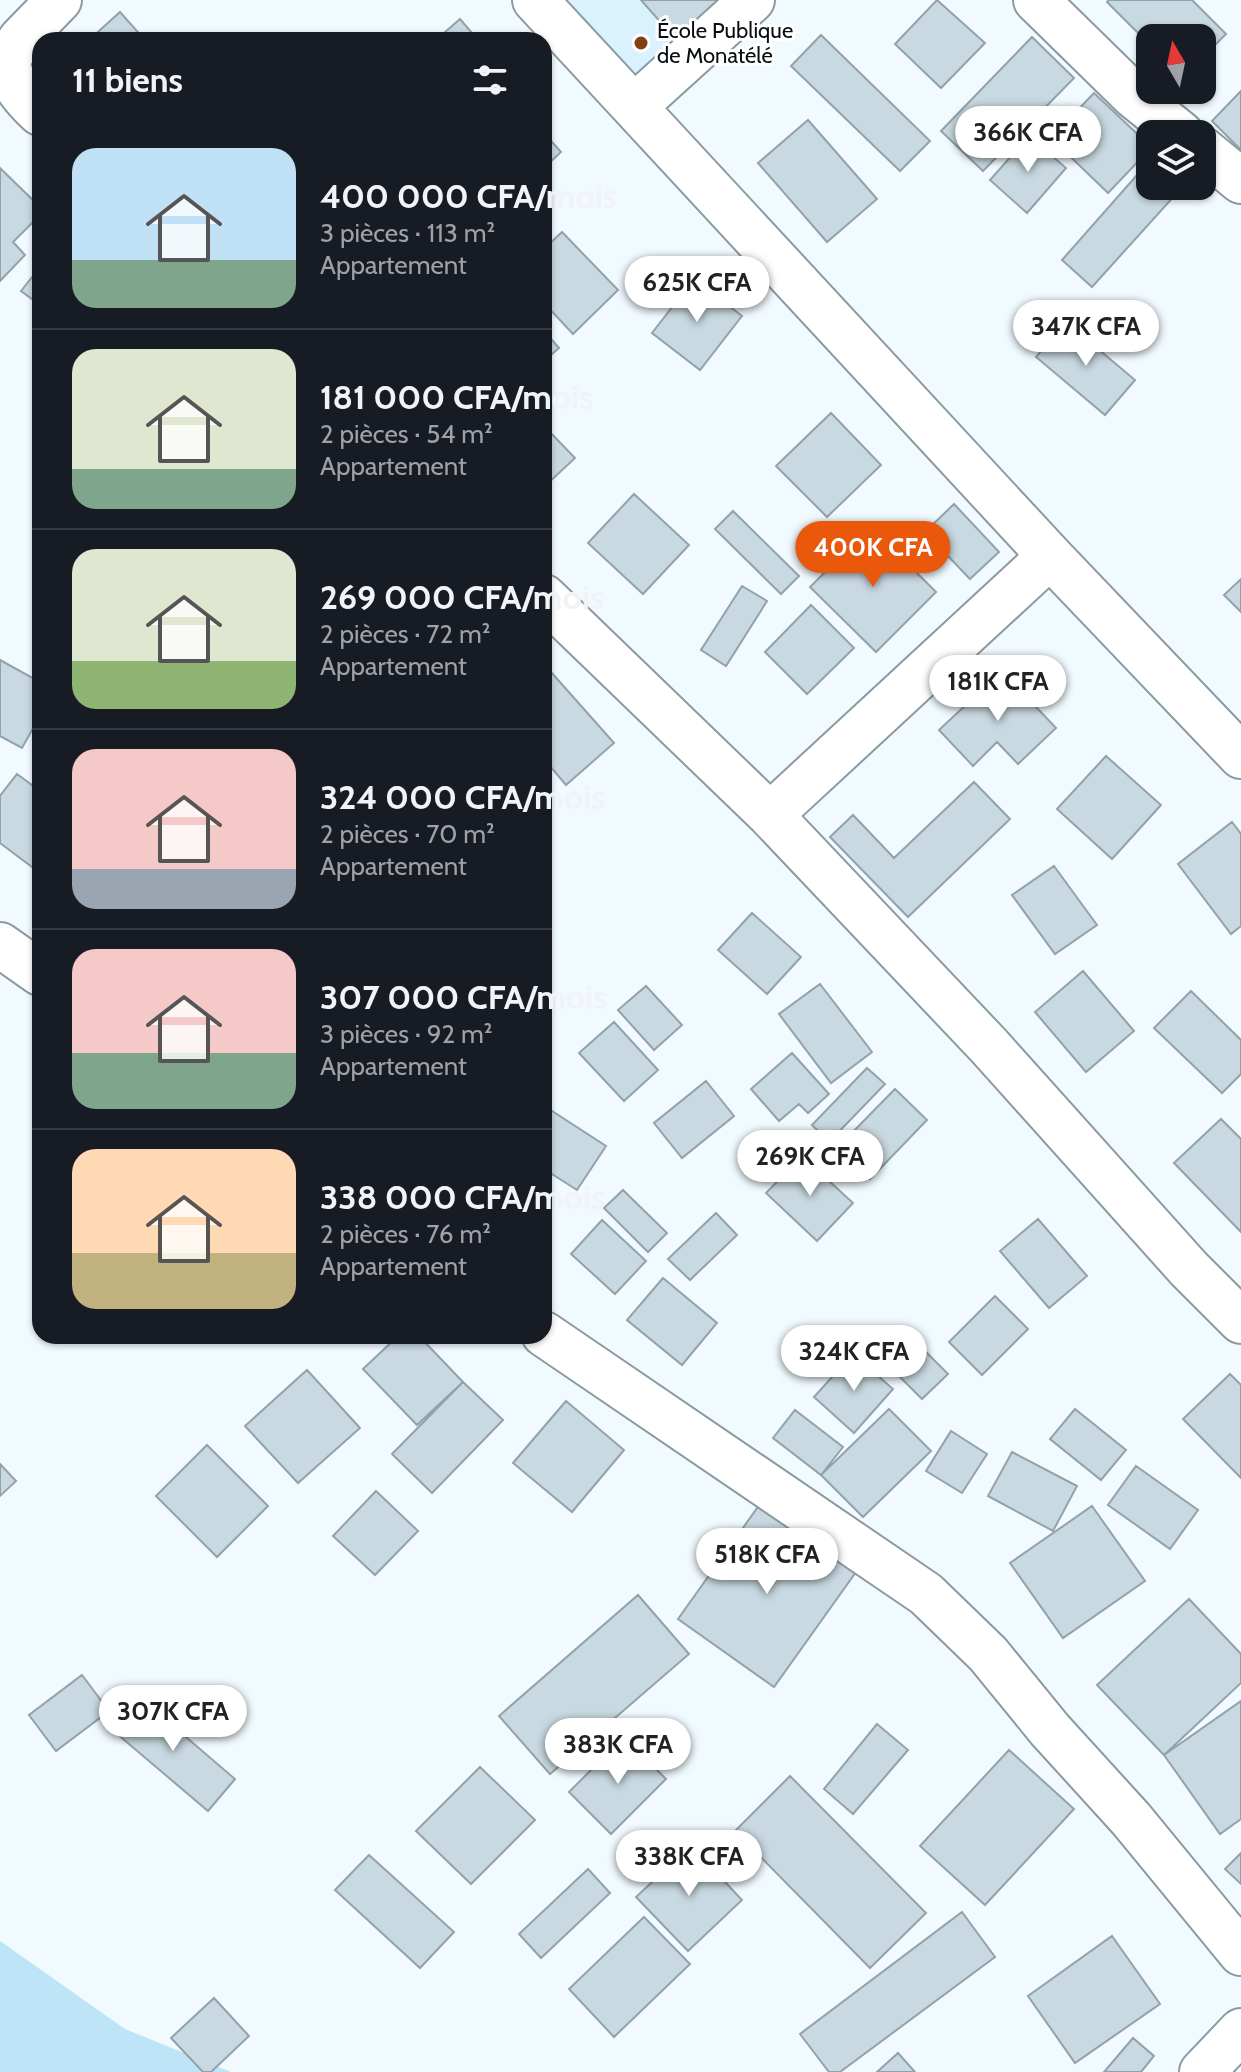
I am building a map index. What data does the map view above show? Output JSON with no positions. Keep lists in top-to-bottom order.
{
  "places": ["École Publique de Monatélé"],
  "north": "top",
  "page": {
    "heading": "11 biens",
    "price": [
      "366K CFA",
      "625K CFA",
      "347K CFA",
      "400K CFA",
      "181K CFA",
      "269K CFA",
      "324K CFA",
      "518K CFA",
      "307K CFA",
      "383K CFA",
      "338K CFA"
    ],
    "list": [
      {
        "name": "400 000 CFA/mois",
        "note": "3 pièces · 113 m² · Appartement"
      },
      {
        "name": "181 000 CFA/mois",
        "note": "2 pièces · 54 m² · Appartement"
      },
      {
        "name": "269 000 CFA/mois",
        "note": "2 pièces · 72 m² · Appartement"
      },
      {
        "name": "324 000 CFA/mois",
        "note": "2 pièces · 70 m² · Appartement"
      },
      {
        "name": "307 000 CFA/mois",
        "note": "3 pièces · 92 m² · Appartement"
      },
      {
        "name": "338 000 CFA/mois",
        "note": "2 pièces · 76 m² · Appartement"
      }
    ]
  }
}
